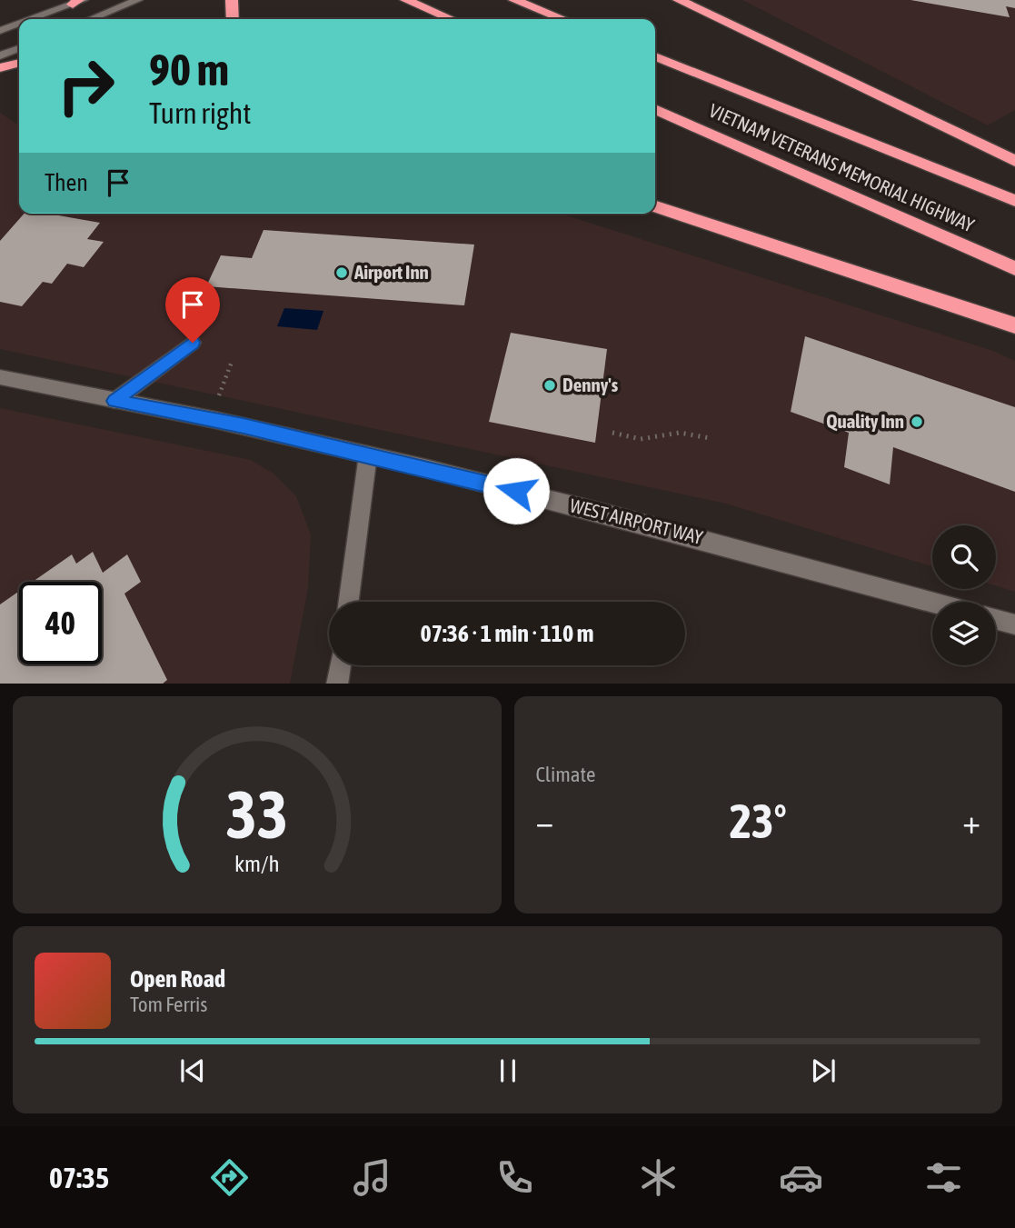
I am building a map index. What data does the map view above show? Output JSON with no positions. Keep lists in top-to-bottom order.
{
  "streets": {
    "highway": ["VIETNAM VETERANS MEMORIAL HIGHWAY"],
    "street": ["WEST AIRPORT WAY"]
  },
  "places": ["Airport Inn", "Denny's", "Quality Inn"],
  "page": {
    "turn": ["90 m", "Turn right"],
    "then": "Then",
    "limit": "40",
    "trip": "07:36 · 1 min · 110 m",
    "tile": "Climate",
    "heat": ["−", "23°", "+"],
    "song": ["Open Road", "Tom Ferris"],
    "tabs": "07:35",
    "gauge": ["33", "km/h"]
  }
}
